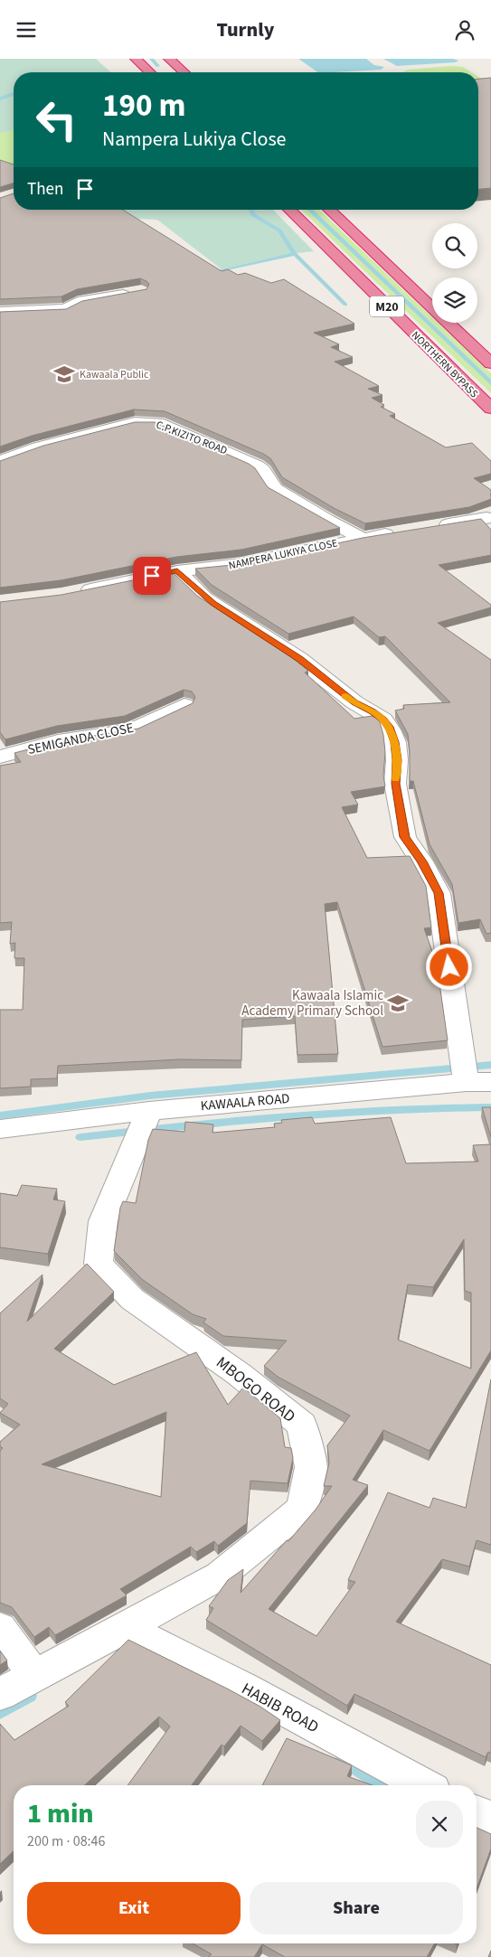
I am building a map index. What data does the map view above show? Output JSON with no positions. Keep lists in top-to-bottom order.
{
  "streets": {
    "highway": ["M20", "NORTHERN BYPASS"],
    "street": [
      "C.P.KIZITO ROAD",
      "NAMPERA LUKIYA CLOSE",
      "SEMIGANDA CLOSE",
      "KAWAALA ROAD",
      "MBOGO ROAD",
      "HABIB ROAD"
    ]
  },
  "crossings": [
    ["C.P.KIZITO ROAD", "NAMPERA LUKIYA CLOSE"],
    ["KAWAALA ROAD", "MBOGO ROAD"],
    ["MBOGO ROAD", "HABIB ROAD"]
  ],
  "places": {
    "school or university": ["Kawaala Public", "Kawaala Islamic Academy Primary School"]
  },
  "page": {
    "header": "Turnly",
    "turn": ["190 m", "Nampera Lukiya Close"],
    "then": "Then",
    "heading": ["1 min", "200 m · 08:46"],
    "buttons": ["Exit", "Share"]
  }
}
